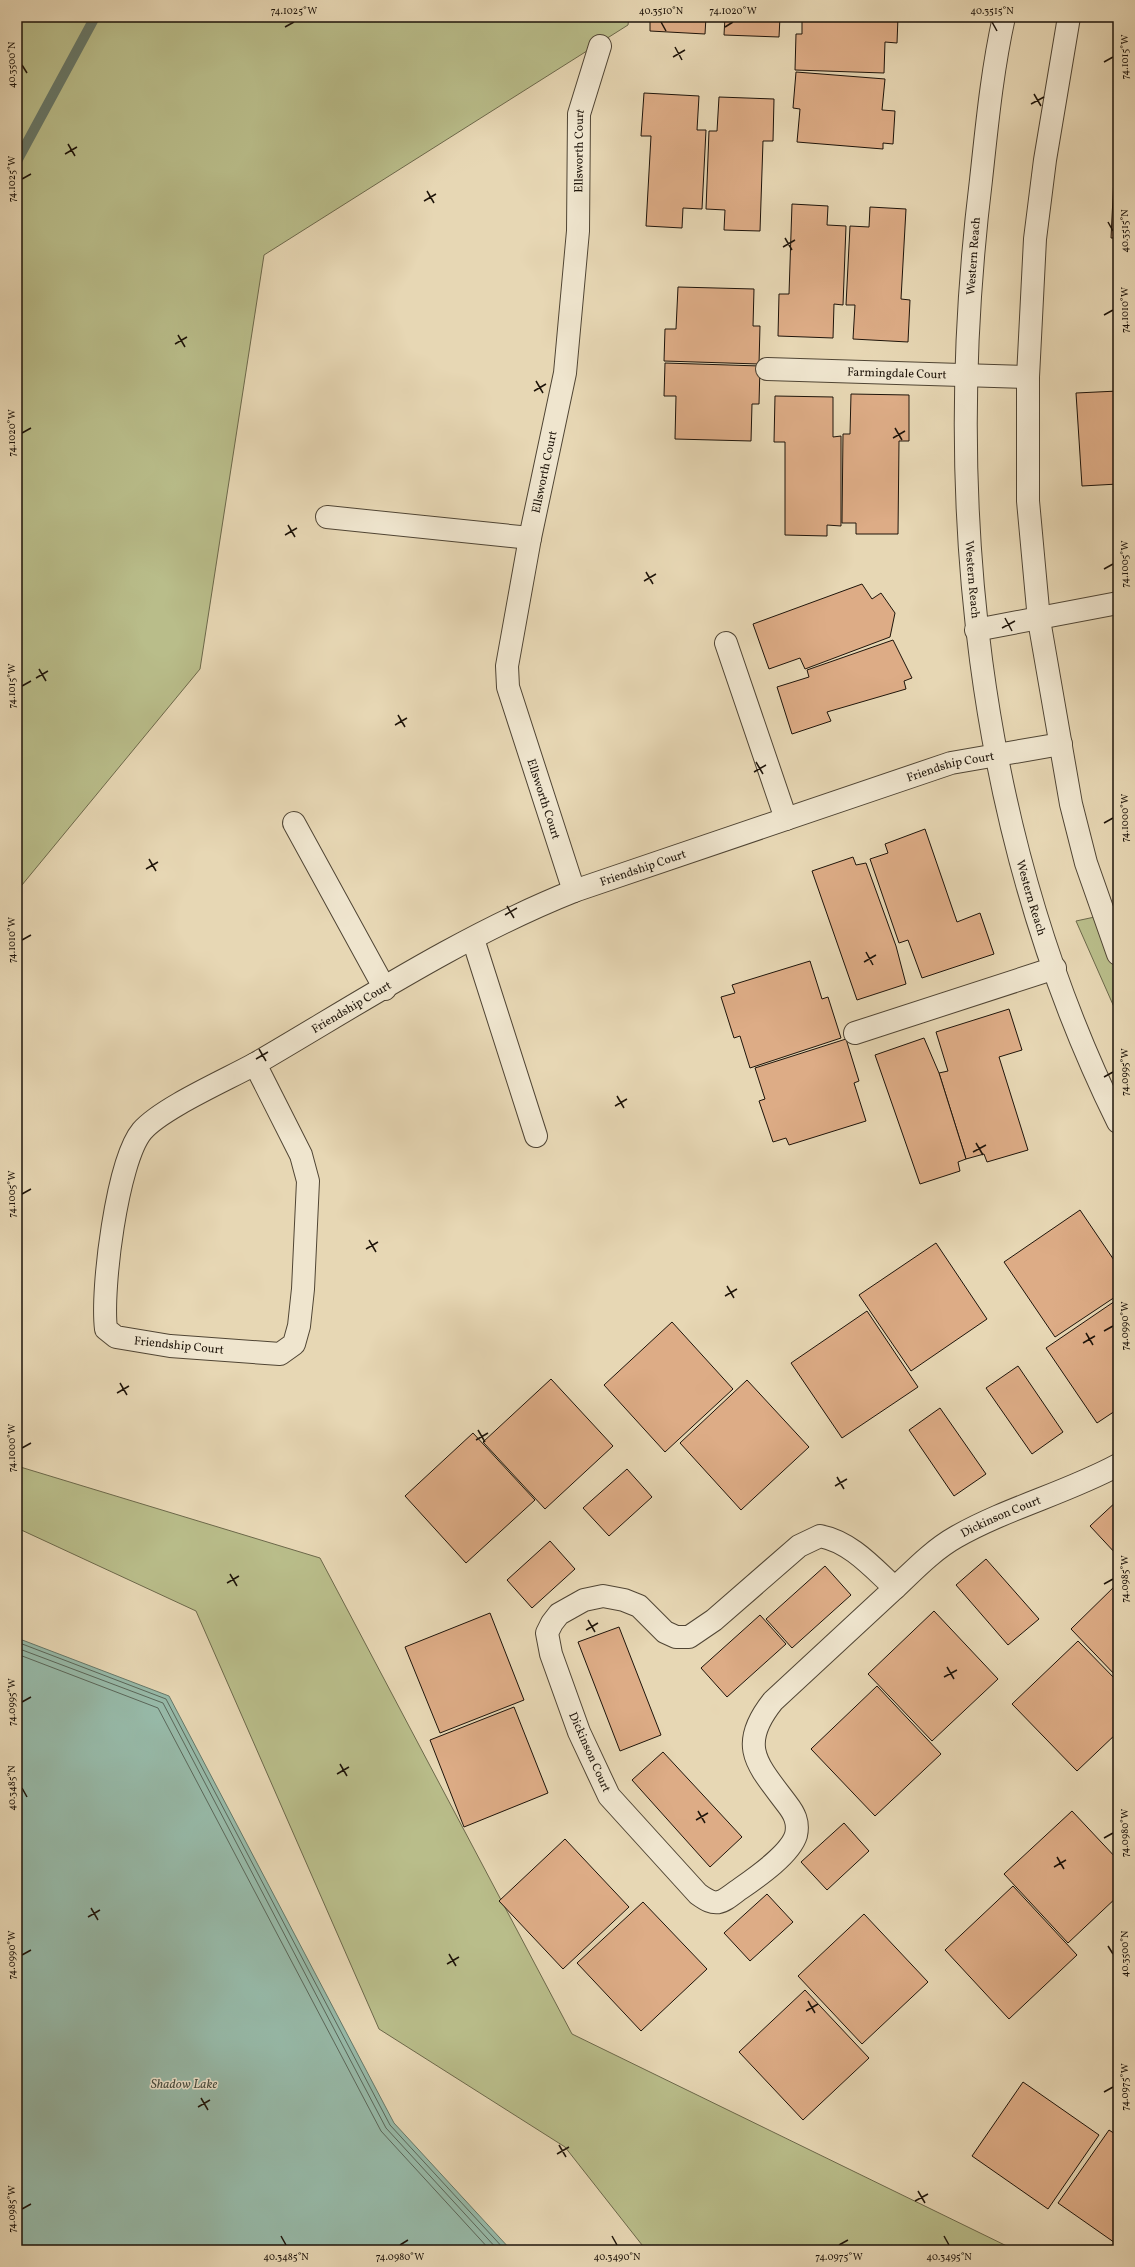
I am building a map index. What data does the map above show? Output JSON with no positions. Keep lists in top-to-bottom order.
{
  "streets": {
    "street": [
      "Ellsworth Court",
      "Western Reach",
      "Farmingdale Court",
      "Friendship Court",
      "Dickinson Court"
    ]
  },
  "crossings": [
    ["Ellsworth Court", "Friendship Court"],
    ["Western Reach", "Farmingdale Court"],
    ["Western Reach", "Friendship Court"]
  ],
  "water": ["Shadow Lake"],
  "coordinates": [
    "74.1025°W",
    "40.3510°N",
    "74.1020°W",
    "40.3515°N",
    "74.1015°W",
    "40.3500°N",
    "74.1010°W",
    "74.1005°W",
    "74.1000°W",
    "74.0995°W",
    "74.0990°W",
    "74.0985°W",
    "40.3485°N",
    "74.0980°W",
    "74.0975°W",
    "40.3490°N",
    "40.3495°N"
  ]
}
